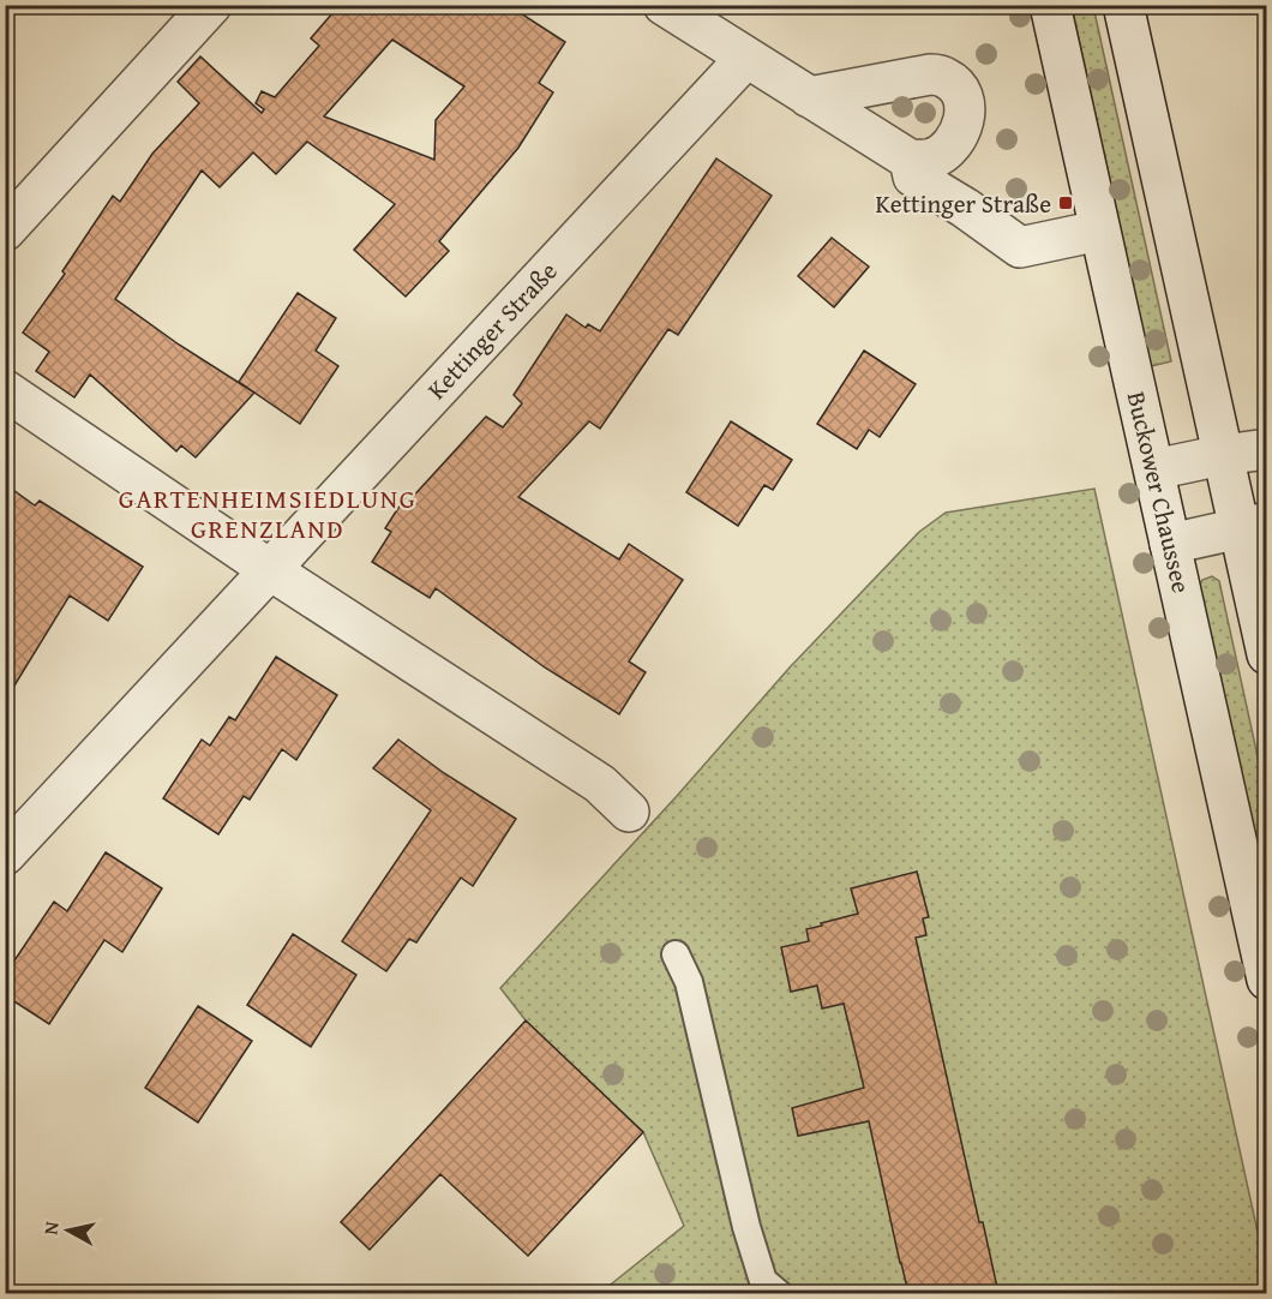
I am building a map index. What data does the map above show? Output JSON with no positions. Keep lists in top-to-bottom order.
{
  "streets": {
    "street": ["Kettinger Straße", "Buckower Chaussee"]
  },
  "districts": ["GARTENHEIMSIEDLUNG GRENZLAND"],
  "places": {
    "transit": ["Kettinger Straße"]
  },
  "north": "left"
}
